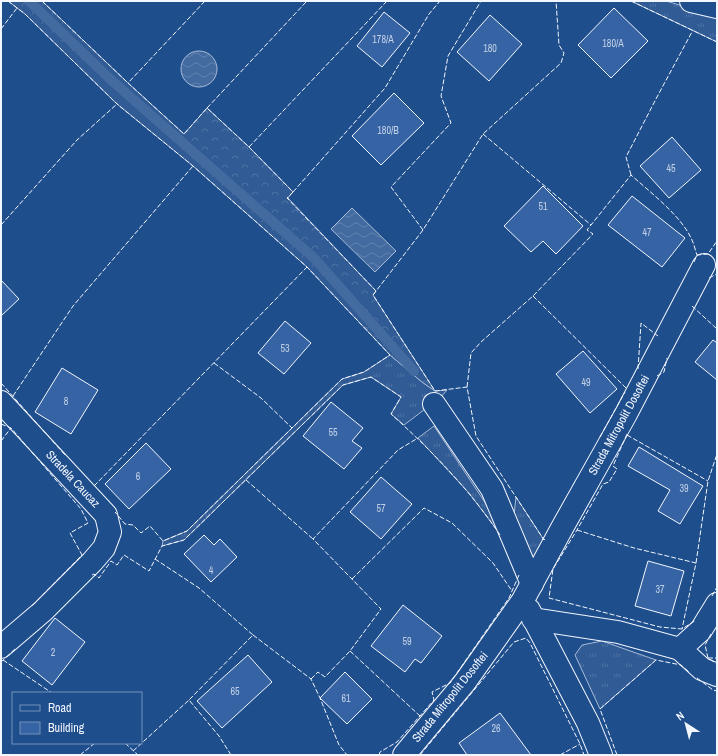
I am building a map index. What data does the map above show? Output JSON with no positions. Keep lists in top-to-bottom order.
{
  "streets": {
    "street": ["Strada Mitropolit Dosoftei", "Stradela Caucaz"]
  },
  "house_numbers": [
    "178/A",
    "180/A",
    "180",
    "180/B",
    "45",
    "51",
    "47",
    "53",
    "49",
    "8",
    "55",
    "6",
    "39",
    "57",
    "4",
    "37",
    "59",
    "2",
    "65",
    "61",
    "26"
  ],
  "legend": ["Road", "Building"],
  "north": "top left"
}
